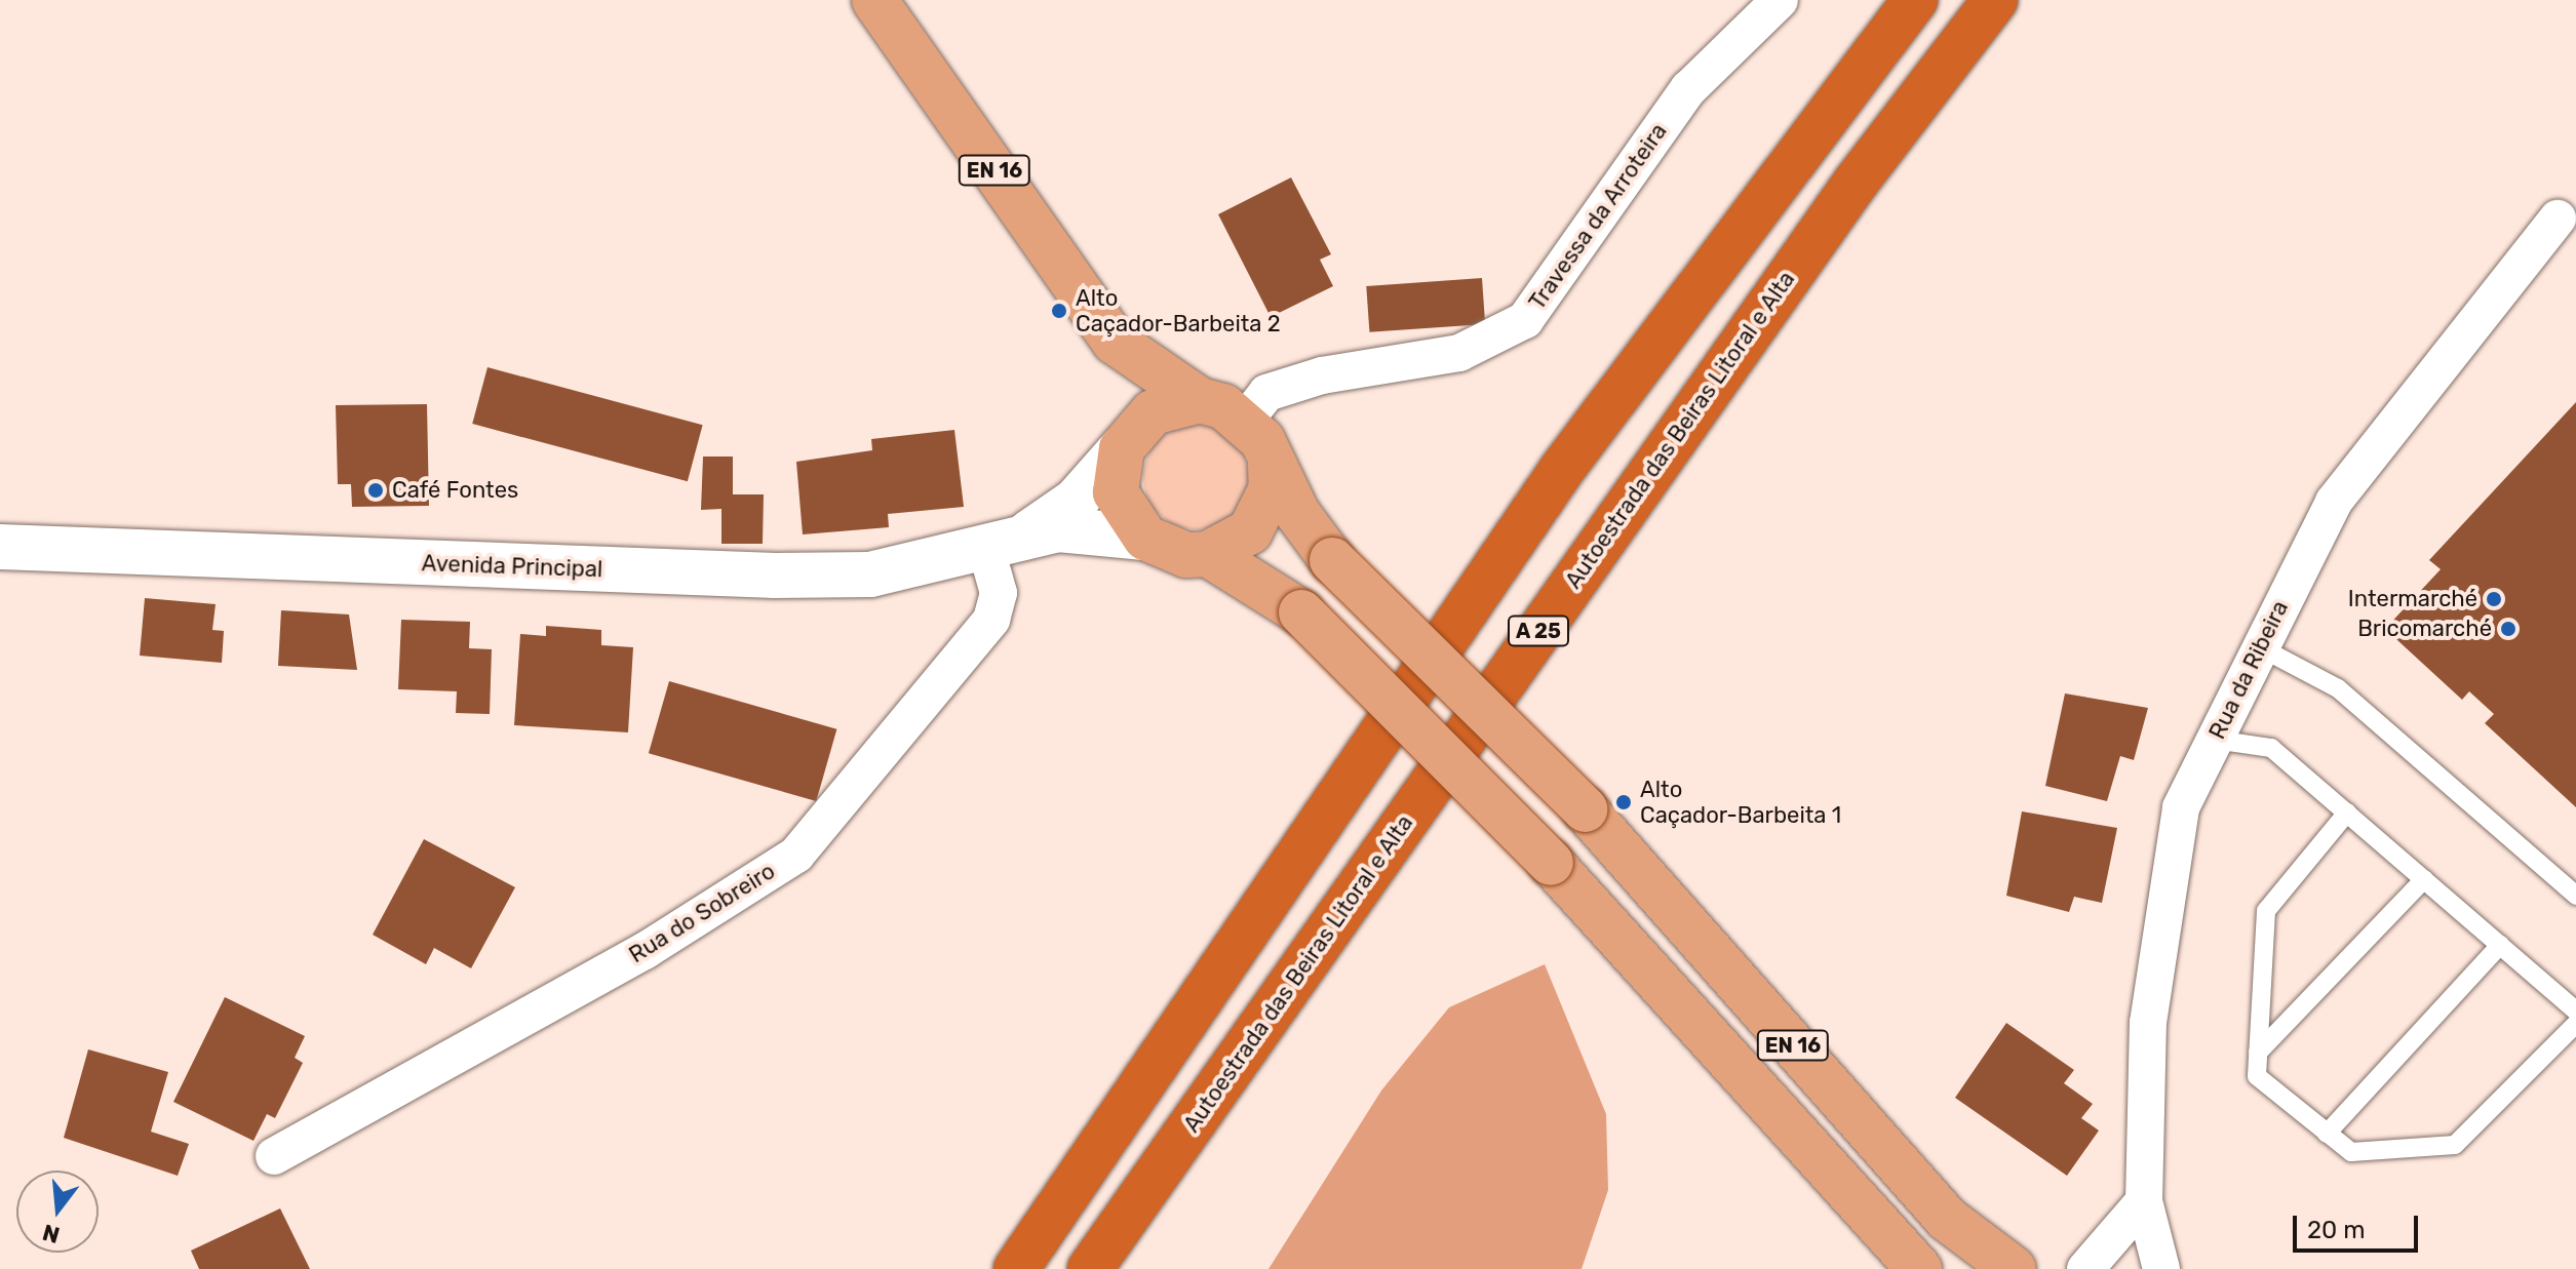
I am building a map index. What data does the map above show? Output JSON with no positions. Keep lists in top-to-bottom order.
{
  "streets": {
    "highway": ["Autoestrada das Beiras Litoral e Alta", "A 25"],
    "main road": ["EN 16", "Avenida Principal"],
    "street": ["Travessa da Arroteira", "Rua da Ribeira", "Rua do Sobreiro"]
  },
  "crossings": [
    ["EN 16", "Travessa da Arroteira"],
    ["EN 16", "Avenida Principal"],
    ["Travessa da Arroteira", "Avenida Principal"],
    ["Avenida Principal", "Rua do Sobreiro"]
  ],
  "places": [
    "Alto Caçador-Barbeita 2",
    "Café Fontes",
    "Intermarché",
    "Bricomarché",
    "Alto Caçador-Barbeita 1"
  ],
  "scale_bar": "20 m",
  "north": "bottom"
}
